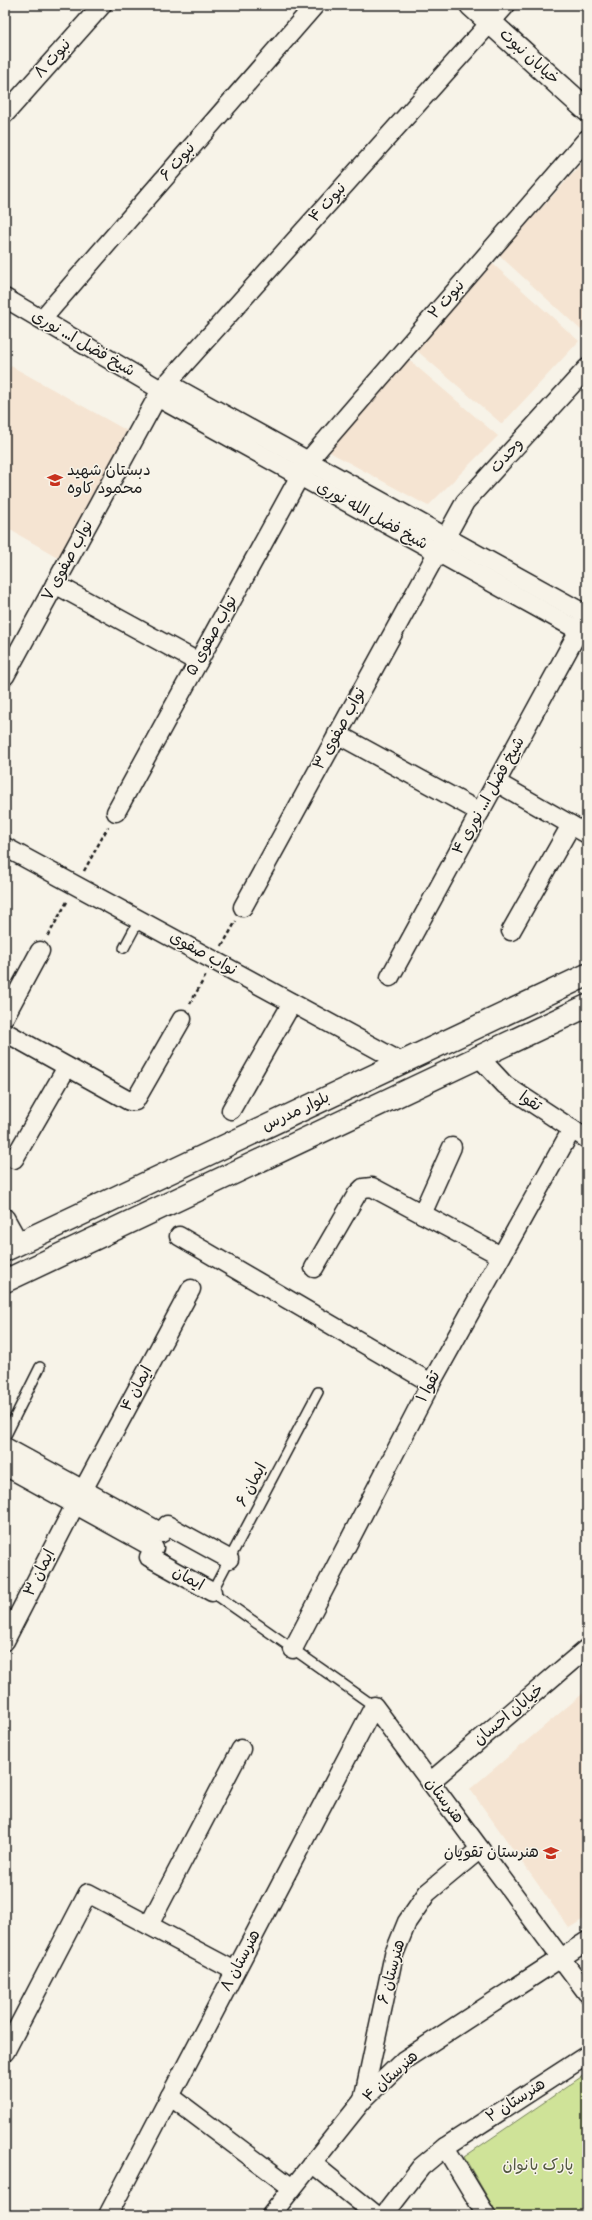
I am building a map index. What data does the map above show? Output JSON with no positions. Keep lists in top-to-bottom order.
{
  "streets": {
    "main road": ["خیابان نبوت", "بلوار مدرس"],
    "street": [
      "نبوت ۸",
      "نبوت ۶",
      "نبوت ۴",
      "نبوت ۲",
      "شیخ فضل ا... نوری",
      "وحدت",
      "شیخ فضل الله نوری",
      "نواب صفوی ۷",
      "نواب صفوی ۵",
      "نواب صفوی ۳",
      "شیخ فضل ا... نوری ۴",
      "نواب صفوی",
      "تقوا",
      "تقوا ۱",
      "ایمان ۴",
      "ایمان ۳",
      "ایمان",
      "خیابان احسان",
      "هنرستان",
      "هنرستان ۸",
      "هنرستان ۶",
      "هنرستان ۴",
      "هنرستان ۲"
    ],
    "lane": ["ایمان ۶"]
  },
  "crossings": [
    ["خیابان نبوت", "نبوت ۴"],
    ["نبوت ۶", "شیخ فضل ا... نوری"],
    ["نبوت ۴", "شیخ فضل ا... نوری"],
    ["نبوت ۴", "شیخ فضل الله نوری"],
    ["نبوت ۴", "نواب صفوی ۷"],
    ["نبوت ۲", "شیخ فضل الله نوری"],
    ["نبوت ۲", "نواب صفوی ۵"],
    ["شیخ فضل ا... نوری", "شیخ فضل الله نوری"],
    ["شیخ فضل ا... نوری", "نواب صفوی ۷"],
    ["وحدت", "شیخ فضل الله نوری"],
    ["وحدت", "نواب صفوی ۳"],
    ["شیخ فضل الله نوری", "نواب صفوی ۷"],
    ["شیخ فضل الله نوری", "نواب صفوی ۵"],
    ["شیخ فضل الله نوری", "نواب صفوی ۳"],
    ["شیخ فضل الله نوری", "شیخ فضل ا... نوری ۴"],
    ["نواب صفوی", "بلوار مدرس"],
    ["تقوا", "بلوار مدرس"],
    ["تقوا", "تقوا ۱"],
    ["تقوا ۱", "ایمان"],
    ["ایمان ۴", "ایمان ۳"],
    ["ایمان ۶", "ایمان"],
    ["ایمان", "هنرستان"],
    ["ایمان", "هنرستان ۸"],
    ["خیابان احسان", "هنرستان"],
    ["هنرستان", "هنرستان ۸"],
    ["هنرستان", "هنرستان ۶"],
    ["هنرستان", "هنرستان ۴"],
    ["هنرستان ۶", "هنرستان ۴"]
  ],
  "parks": ["پارک بانوان"],
  "places": {
    "school or university": ["دبستان شهید محمود کاوه", "هنرستان تقویان"]
  }
}
